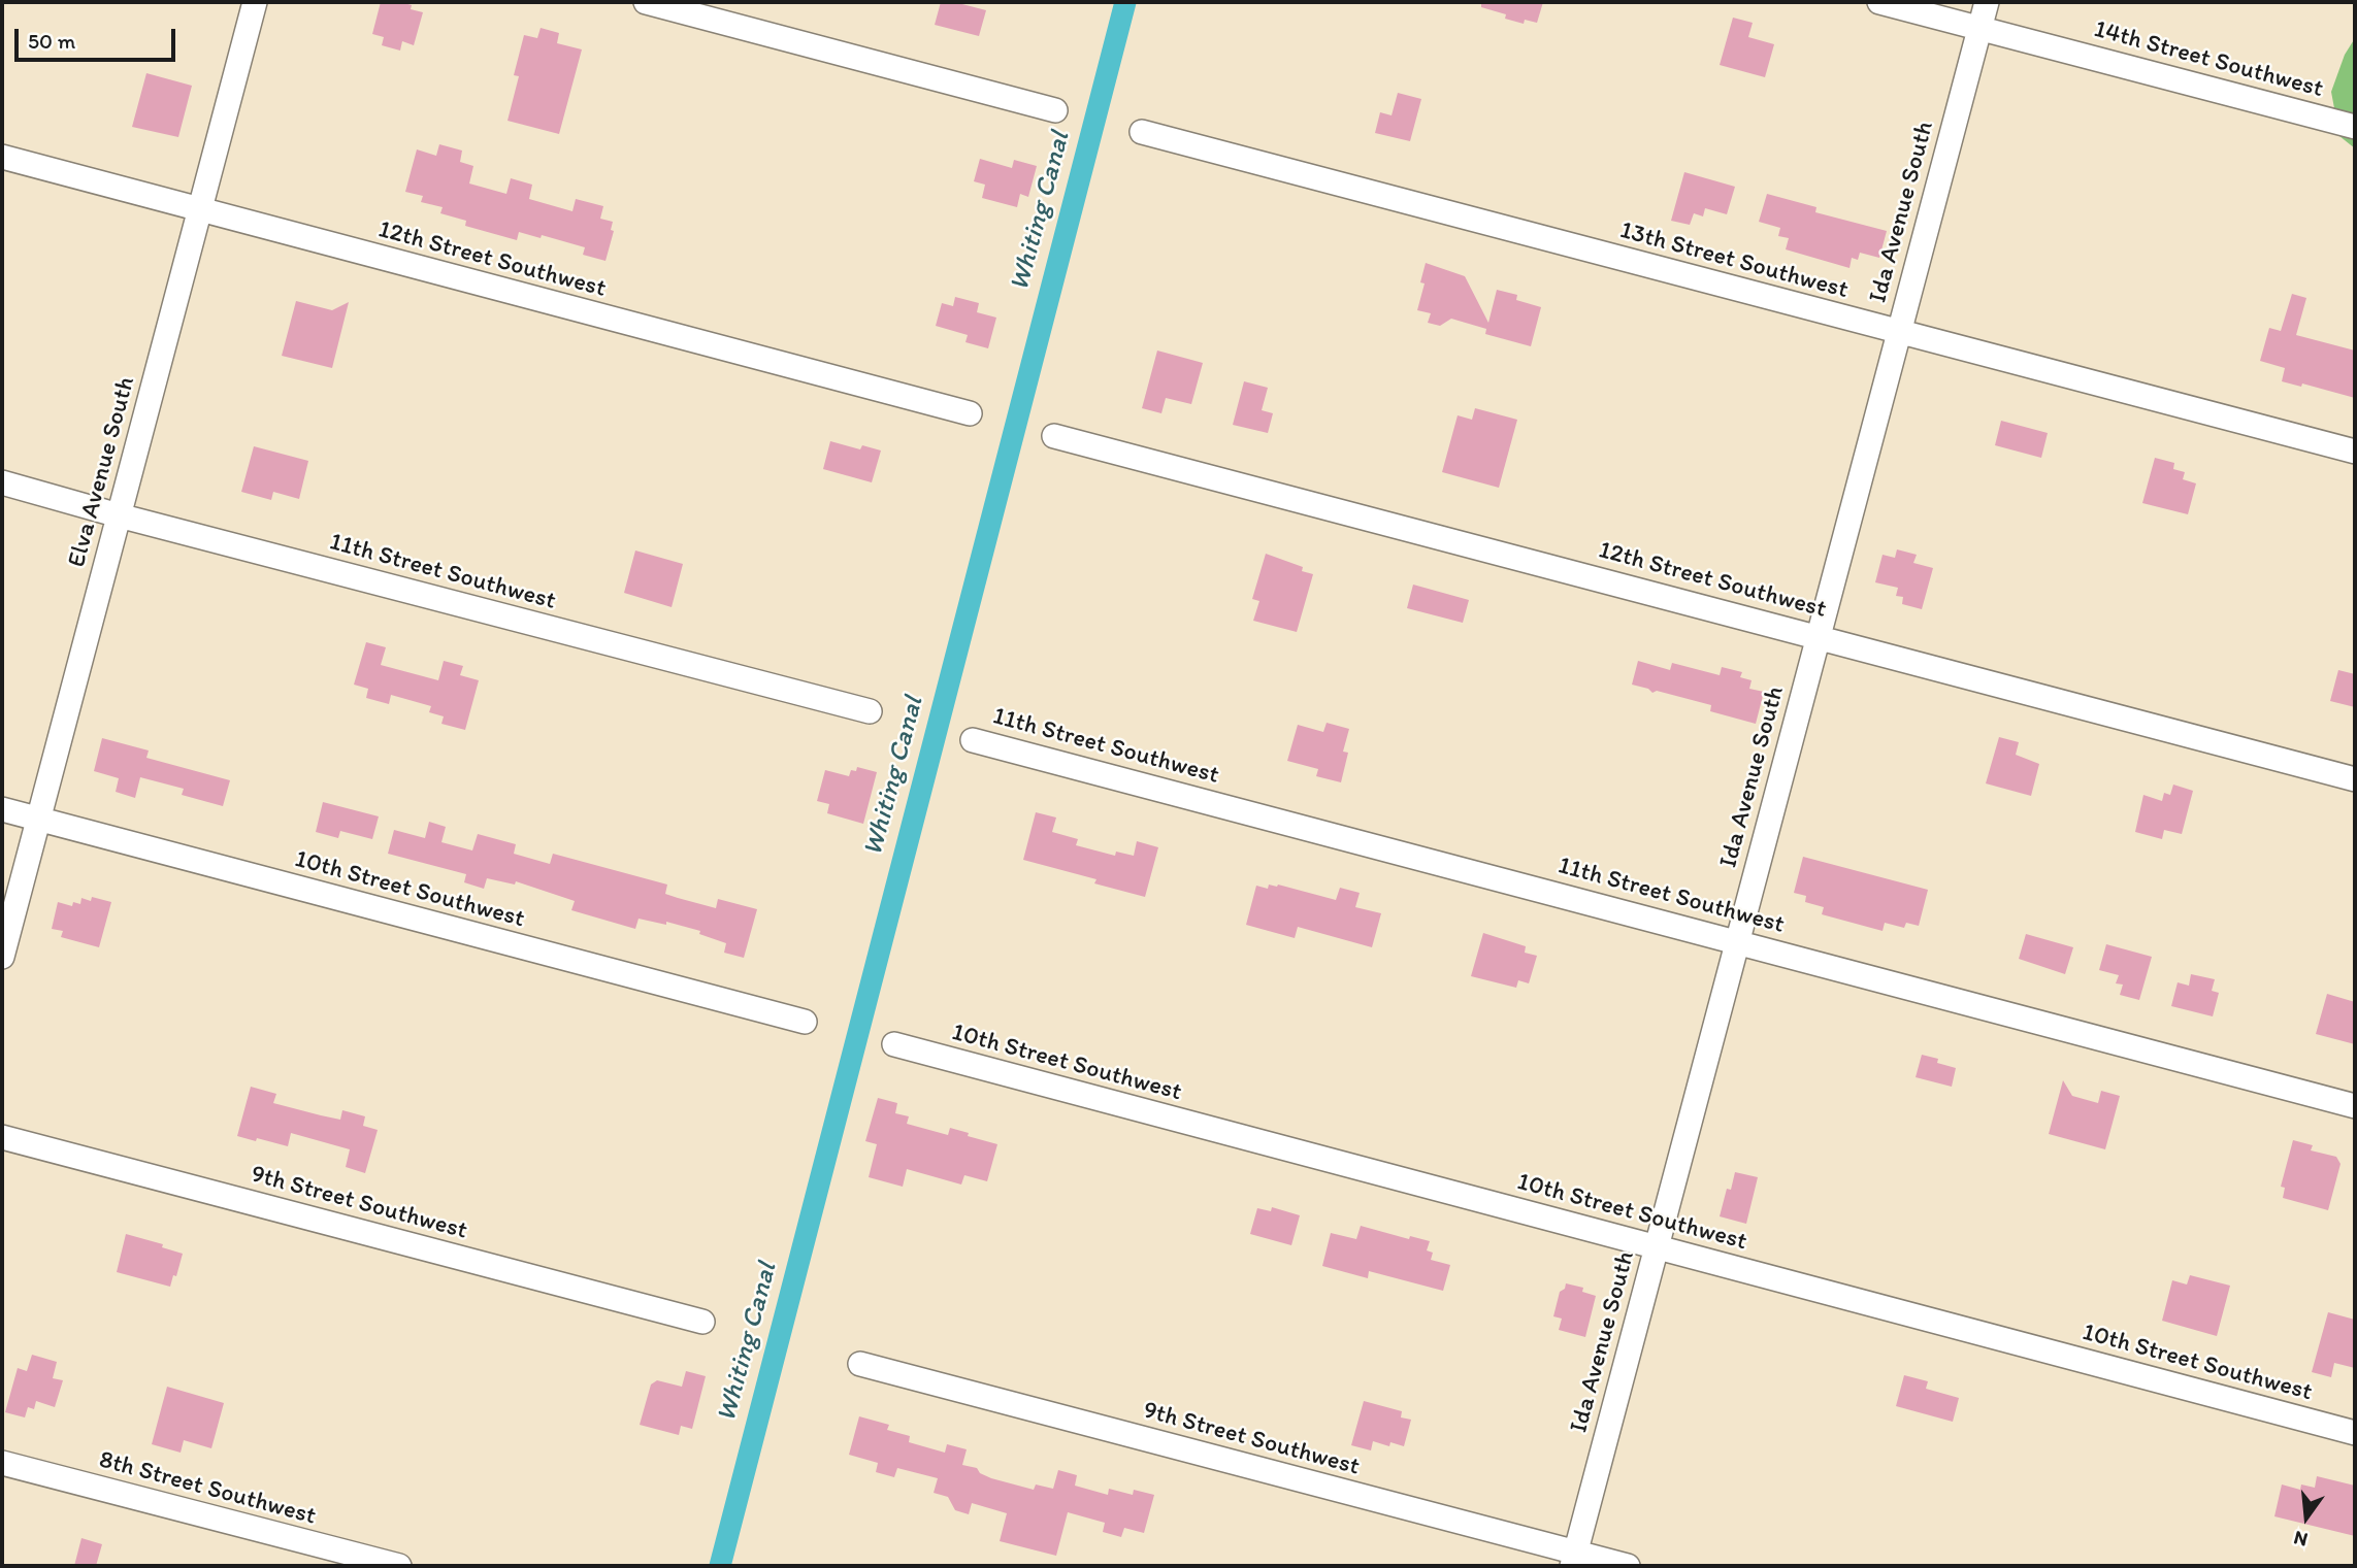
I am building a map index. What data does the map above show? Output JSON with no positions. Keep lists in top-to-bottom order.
{
  "streets": {
    "street": [
      "14th Street Southwest",
      "Ida Avenue South",
      "12th Street Southwest",
      "13th Street Southwest",
      "Elva Avenue South",
      "11th Street Southwest",
      "10th Street Southwest",
      "9th Street Southwest",
      "8th Street Southwest"
    ]
  },
  "crossings": [
    ["14th Street Southwest", "Ida Avenue South"],
    ["Ida Avenue South", "12th Street Southwest"],
    ["Ida Avenue South", "13th Street Southwest"],
    ["Ida Avenue South", "11th Street Southwest"],
    ["Ida Avenue South", "10th Street Southwest"],
    ["Ida Avenue South", "9th Street Southwest"],
    ["12th Street Southwest", "Elva Avenue South"],
    ["Elva Avenue South", "11th Street Southwest"],
    ["Elva Avenue South", "10th Street Southwest"]
  ],
  "water": ["Whiting Canal"],
  "scale_bar": "50 m",
  "north": "bottom"
}
